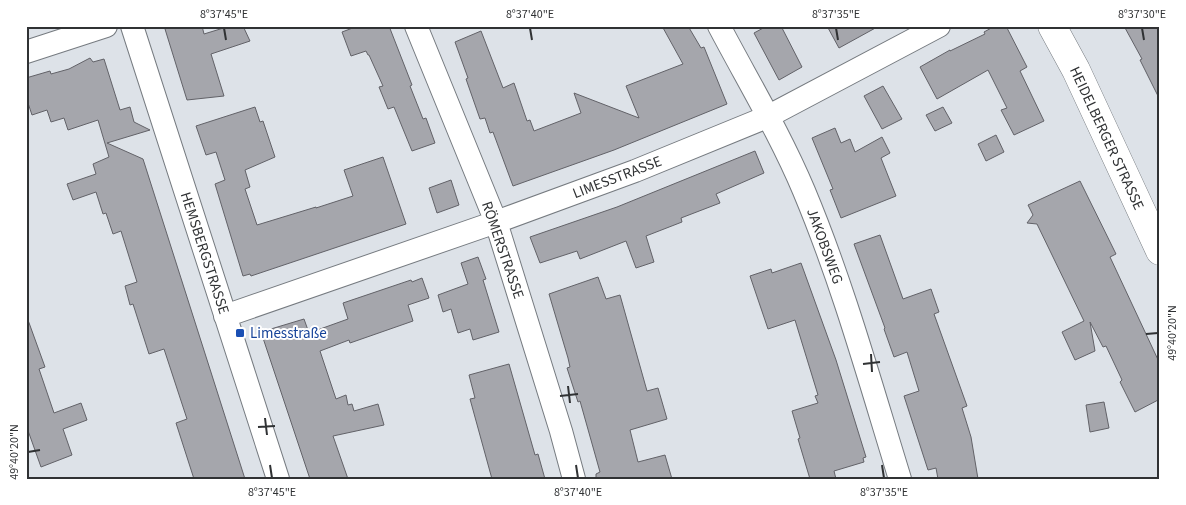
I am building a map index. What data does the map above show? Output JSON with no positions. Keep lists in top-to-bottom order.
{
  "streets": {
    "street": [
      "HEIDELBERGER STRASSE",
      "LIMESSTRASSE",
      "JAKOBSWEG",
      "RÖMERSTRASSE",
      "HEMSBERGSTRASSE"
    ]
  },
  "crossings": [
    ["LIMESSTRASSE", "JAKOBSWEG"],
    ["LIMESSTRASSE", "RÖMERSTRASSE"],
    ["LIMESSTRASSE", "HEMSBERGSTRASSE"]
  ],
  "places": {
    "transit": ["Limesstraße"]
  },
  "coordinates": [
    "8°37'45\"E",
    "8°37'40\"E",
    "8°37'35\"E",
    "8°37'30\"E",
    "49°40'20\"N"
  ]
}
